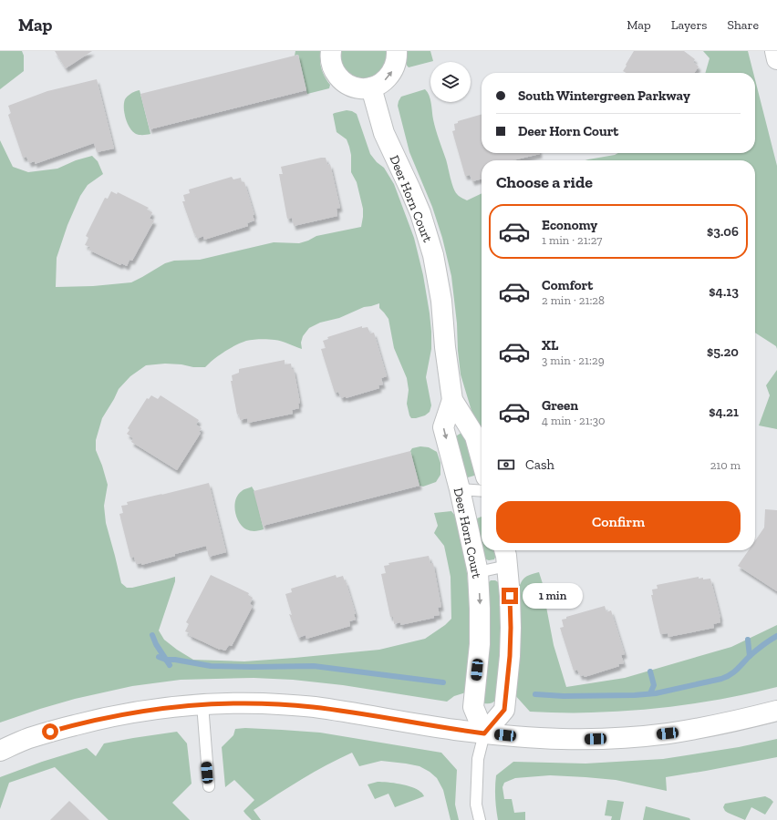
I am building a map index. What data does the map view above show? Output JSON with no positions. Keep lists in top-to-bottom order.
{
  "streets": {
    "street": ["Deer Horn Court"]
  },
  "page": {
    "header": "Map",
    "nav": ["Map", "Layers", "Share"],
    "banner": ["South Wintergreen Parkway", "Deer Horn Court"],
    "heading": "Choose a ride",
    "list": [
      {
        "name": "Economy",
        "note": "1 min · 21:27",
        "value": "$3.06"
      },
      {
        "name": "Comfort",
        "note": "2 min · 21:28",
        "value": "$4.13"
      },
      {
        "name": "XL",
        "note": "3 min · 21:29",
        "value": "$5.20"
      },
      {
        "name": "Green",
        "note": "4 min · 21:30",
        "value": "$4.21"
      }
    ],
    "pay": ["Cash", "210 m"],
    "buttons": "Confirm",
    "bubble": "1 min"
  }
}
